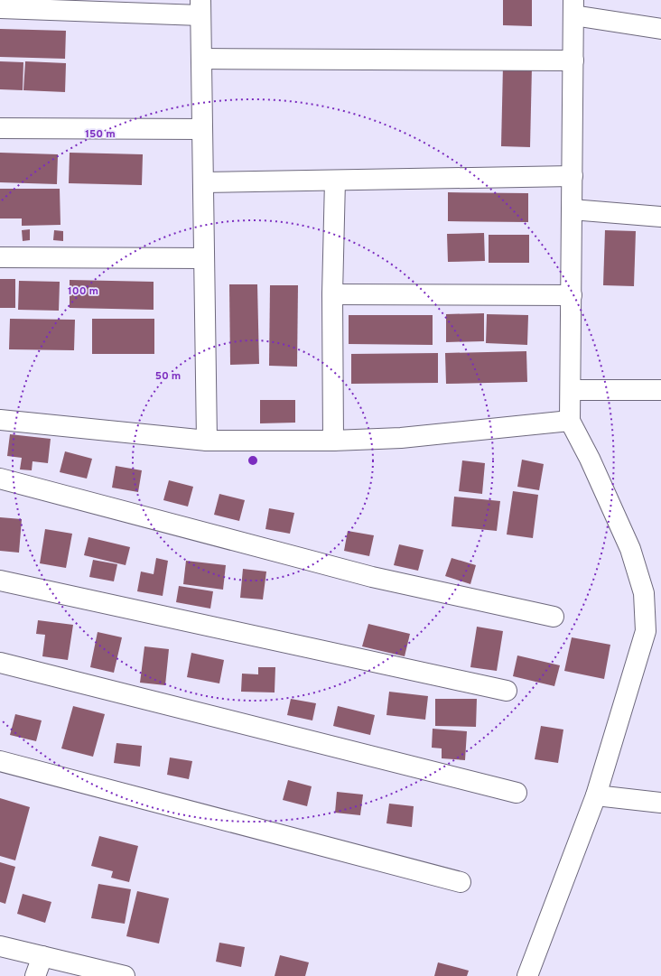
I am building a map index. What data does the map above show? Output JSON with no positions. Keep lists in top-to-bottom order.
{
  "rings": ["150 m", "100 m", "50 m"]
}
